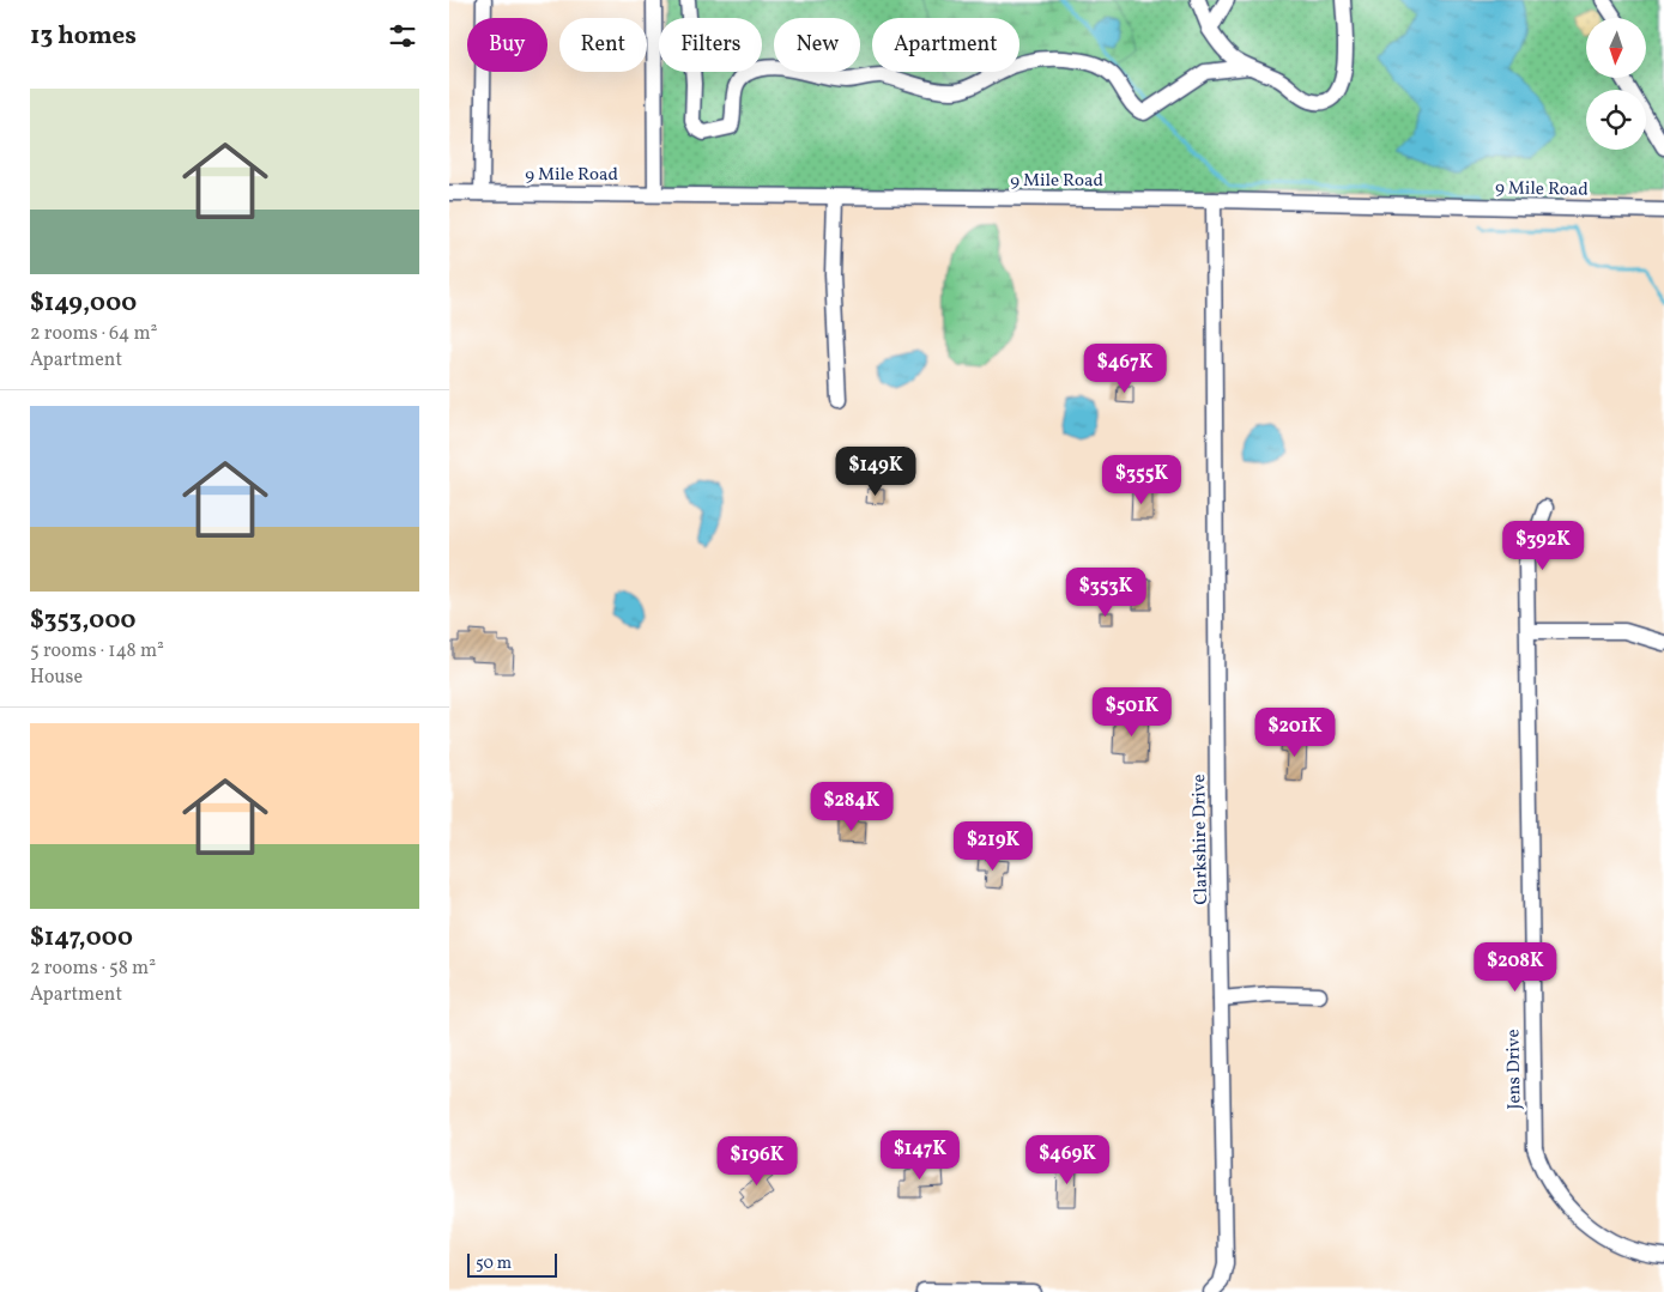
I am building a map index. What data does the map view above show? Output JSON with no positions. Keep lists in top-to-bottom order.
{
  "streets": {
    "street": ["9 Mile Road", "Clarkshire Drive", "Jens Drive"]
  },
  "crossings": [
    ["9 Mile Road", "Clarkshire Drive"]
  ],
  "scale_bar": "50 m",
  "north": "bottom",
  "page": {
    "heading": "13 homes",
    "chip": [
      "Buy",
      "Rent",
      "Filters",
      "New",
      "Apartment"
    ],
    "list": [
      {
        "name": "$149,000",
        "note": "2 rooms · 64 m² · Apartment"
      },
      {
        "name": "$353,000",
        "note": "5 rooms · 148 m² · House"
      },
      {
        "name": "$147,000",
        "note": "2 rooms · 58 m² · Apartment"
      }
    ],
    "price": [
      "$467K",
      "$149K",
      "$355K",
      "$392K",
      "$353K",
      "$501K",
      "$201K",
      "$284K",
      "$219K",
      "$208K",
      "$147K",
      "$469K",
      "$196K"
    ],
    "scale": "50 m"
  }
}
